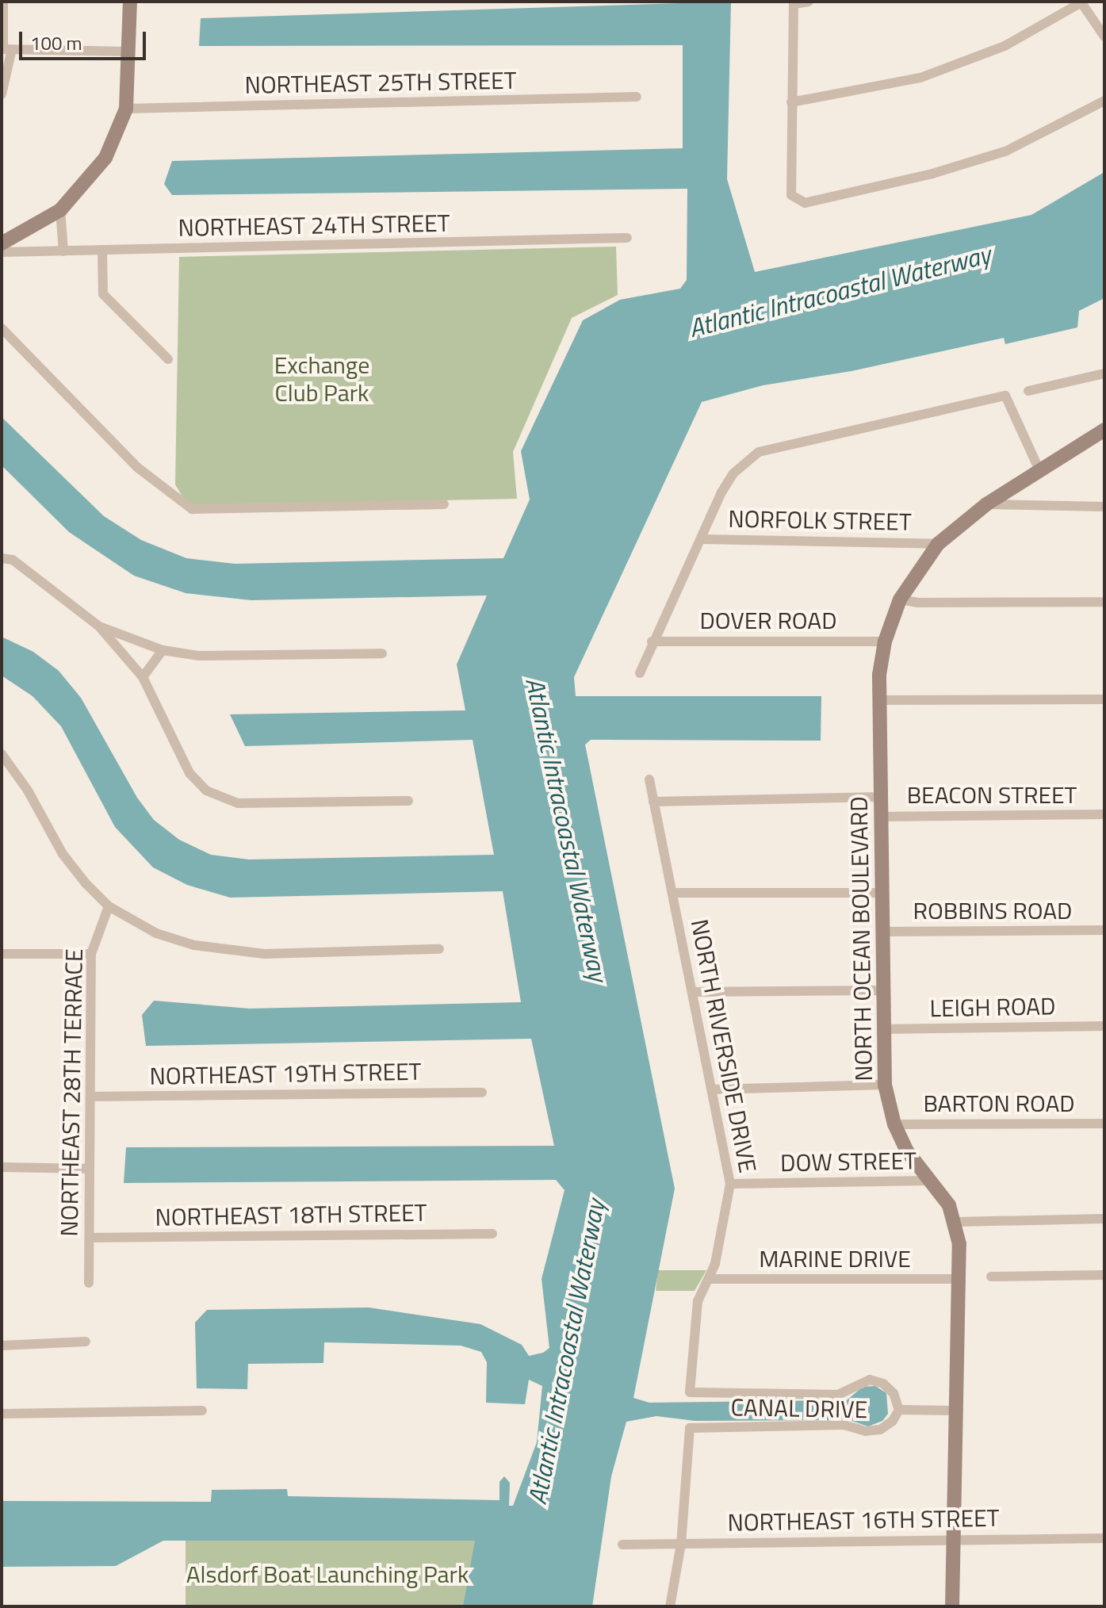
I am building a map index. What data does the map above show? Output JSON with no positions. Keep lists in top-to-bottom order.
{
  "streets": {
    "main road": ["NORTH OCEAN BOULEVARD"],
    "street": [
      "NORTHEAST 25TH STREET",
      "NORTHEAST 24TH STREET",
      "NORFOLK STREET",
      "DOVER ROAD",
      "BEACON STREET",
      "ROBBINS ROAD",
      "LEIGH ROAD",
      "NORTH RIVERSIDE DRIVE",
      "NORTHEAST 19TH STREET",
      "NORTHEAST 28TH TERRACE",
      "BARTON ROAD",
      "DOW STREET",
      "NORTHEAST 18TH STREET",
      "MARINE DRIVE",
      "CANAL DRIVE",
      "NORTHEAST 16TH STREET"
    ]
  },
  "crossings": [
    ["NORFOLK STREET", "NORTH OCEAN BOULEVARD"],
    ["DOVER ROAD", "NORTH OCEAN BOULEVARD"],
    ["BEACON STREET", "NORTH OCEAN BOULEVARD"],
    ["BEACON STREET", "NORTH RIVERSIDE DRIVE"],
    ["ROBBINS ROAD", "NORTH OCEAN BOULEVARD"],
    ["ROBBINS ROAD", "NORTH RIVERSIDE DRIVE"],
    ["NORTH OCEAN BOULEVARD", "LEIGH ROAD"],
    ["NORTH OCEAN BOULEVARD", "BARTON ROAD"],
    ["NORTH OCEAN BOULEVARD", "DOW STREET"],
    ["NORTH OCEAN BOULEVARD", "MARINE DRIVE"],
    ["NORTH OCEAN BOULEVARD", "CANAL DRIVE"],
    ["NORTH OCEAN BOULEVARD", "NORTHEAST 16TH STREET"],
    ["NORTH RIVERSIDE DRIVE", "DOW STREET"],
    ["NORTH RIVERSIDE DRIVE", "MARINE DRIVE"],
    ["NORTH RIVERSIDE DRIVE", "CANAL DRIVE"],
    ["NORTHEAST 19TH STREET", "NORTHEAST 28TH TERRACE"],
    ["NORTHEAST 28TH TERRACE", "NORTHEAST 18TH STREET"],
    ["CANAL DRIVE", "NORTHEAST 16TH STREET"]
  ],
  "water": ["Atlantic Intracoastal Waterway"],
  "parks": ["Exchange Club Park", "Alsdorf Boat Launching Park"],
  "scale_bar": "100 m"
}
